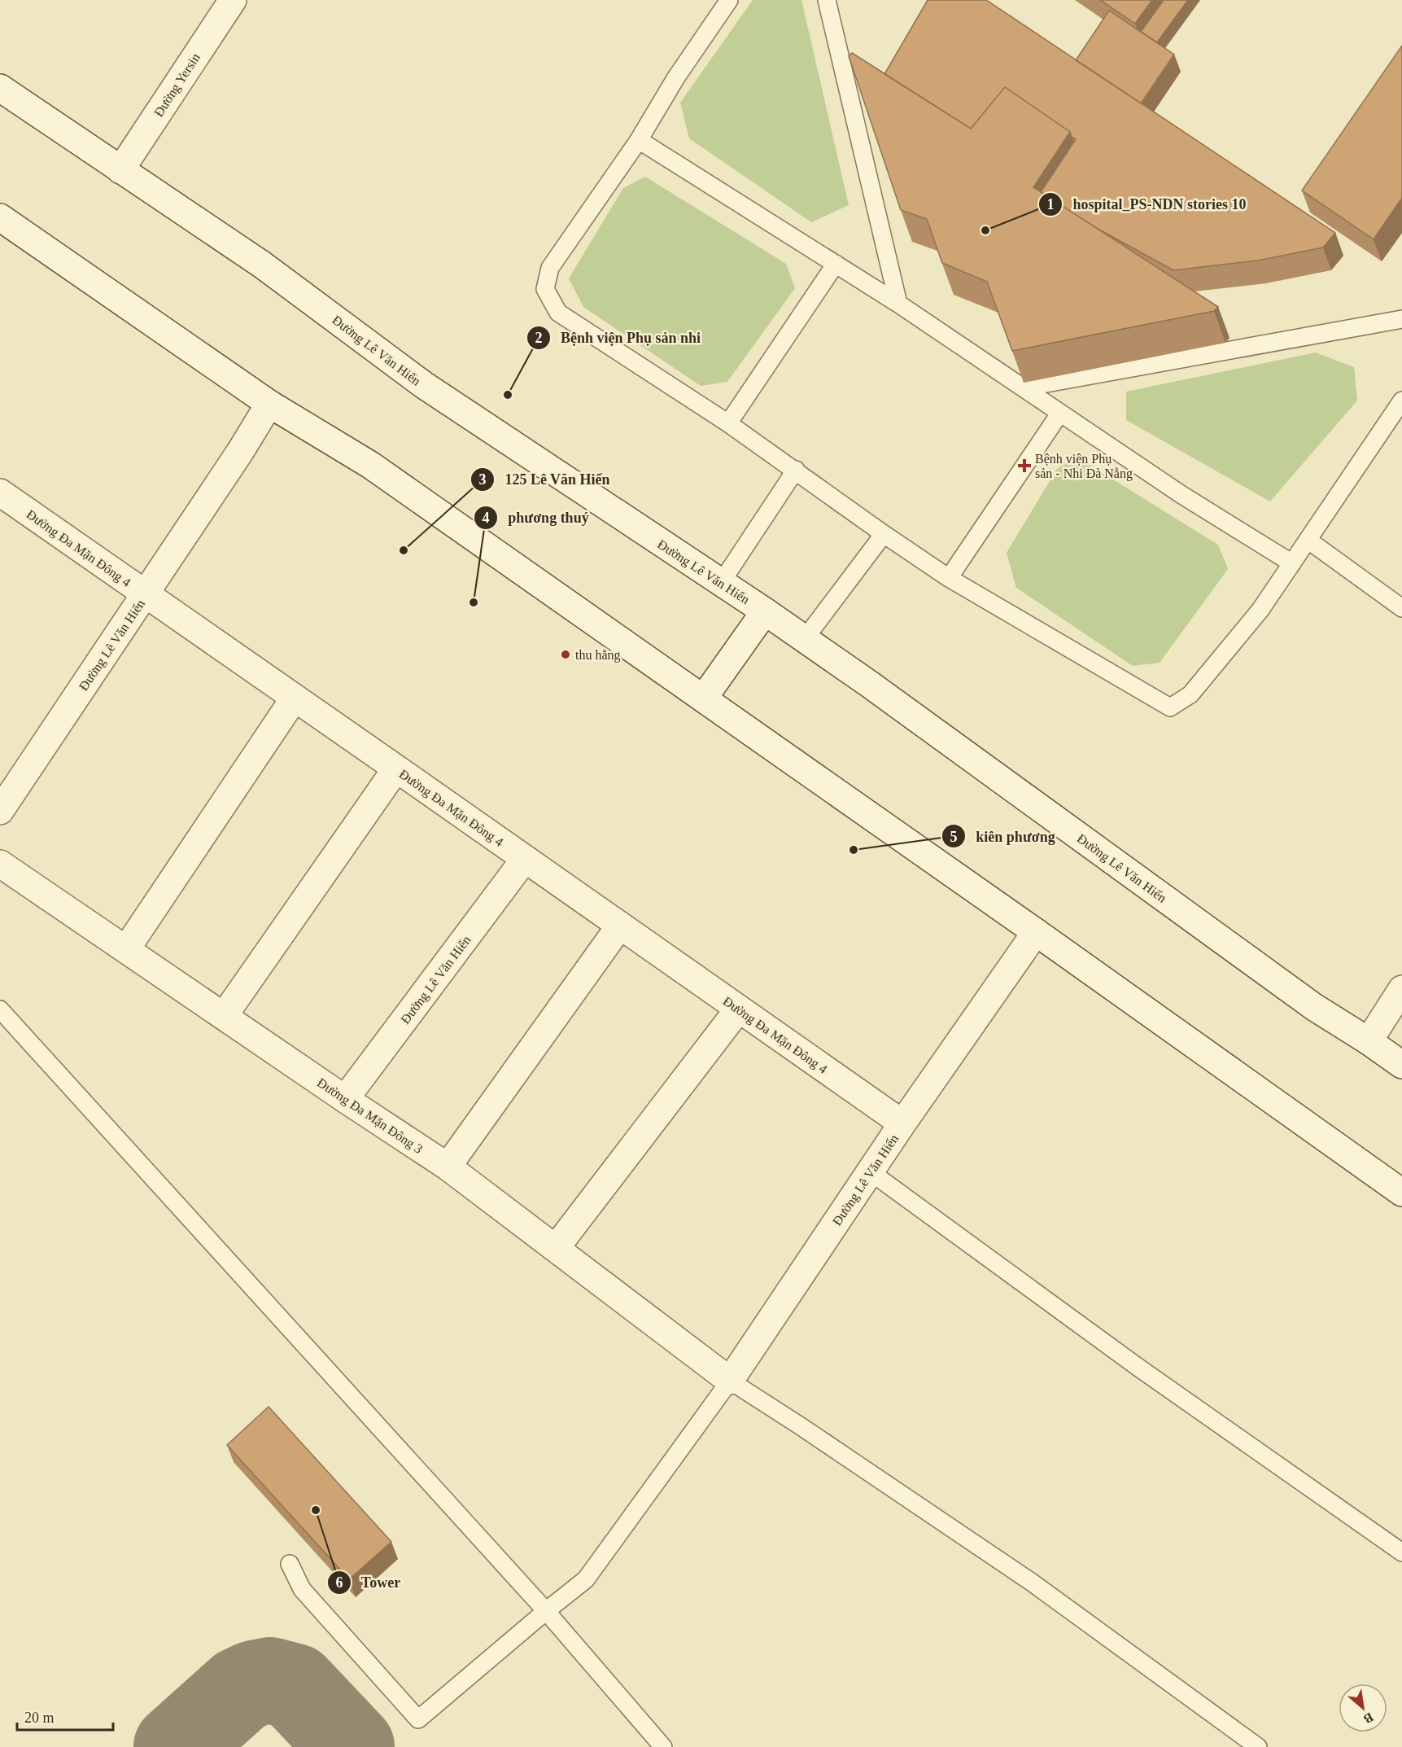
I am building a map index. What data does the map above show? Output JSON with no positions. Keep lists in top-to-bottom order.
{
  "streets": {
    "street": [
      "Đường Yersin",
      "Đường Lê Văn Hiến",
      "Đường Đa Mặn Đông 4",
      "Đường Đa Mặn Đông 3"
    ]
  },
  "crossings": [
    ["Đường Yersin", "Đường Lê Văn Hiến"],
    ["Đường Lê Văn Hiến", "Đường Đa Mặn Đông 4"],
    ["Đường Lê Văn Hiến", "Đường Đa Mặn Đông 3"]
  ],
  "places": {
    "other": [
      "hospital_PS-NDN stories 10",
      "Bệnh viện Phụ sản nhi",
      "125 Lê Văn Hiến",
      "phương thuý",
      "thu hằng",
      "kiên phương",
      "Tower"
    ],
    "health": ["Bệnh viện Phụ sản - Nhi Đà Nẵng"]
  },
  "scale_bar": "20 m",
  "north": "bottom right"
}
